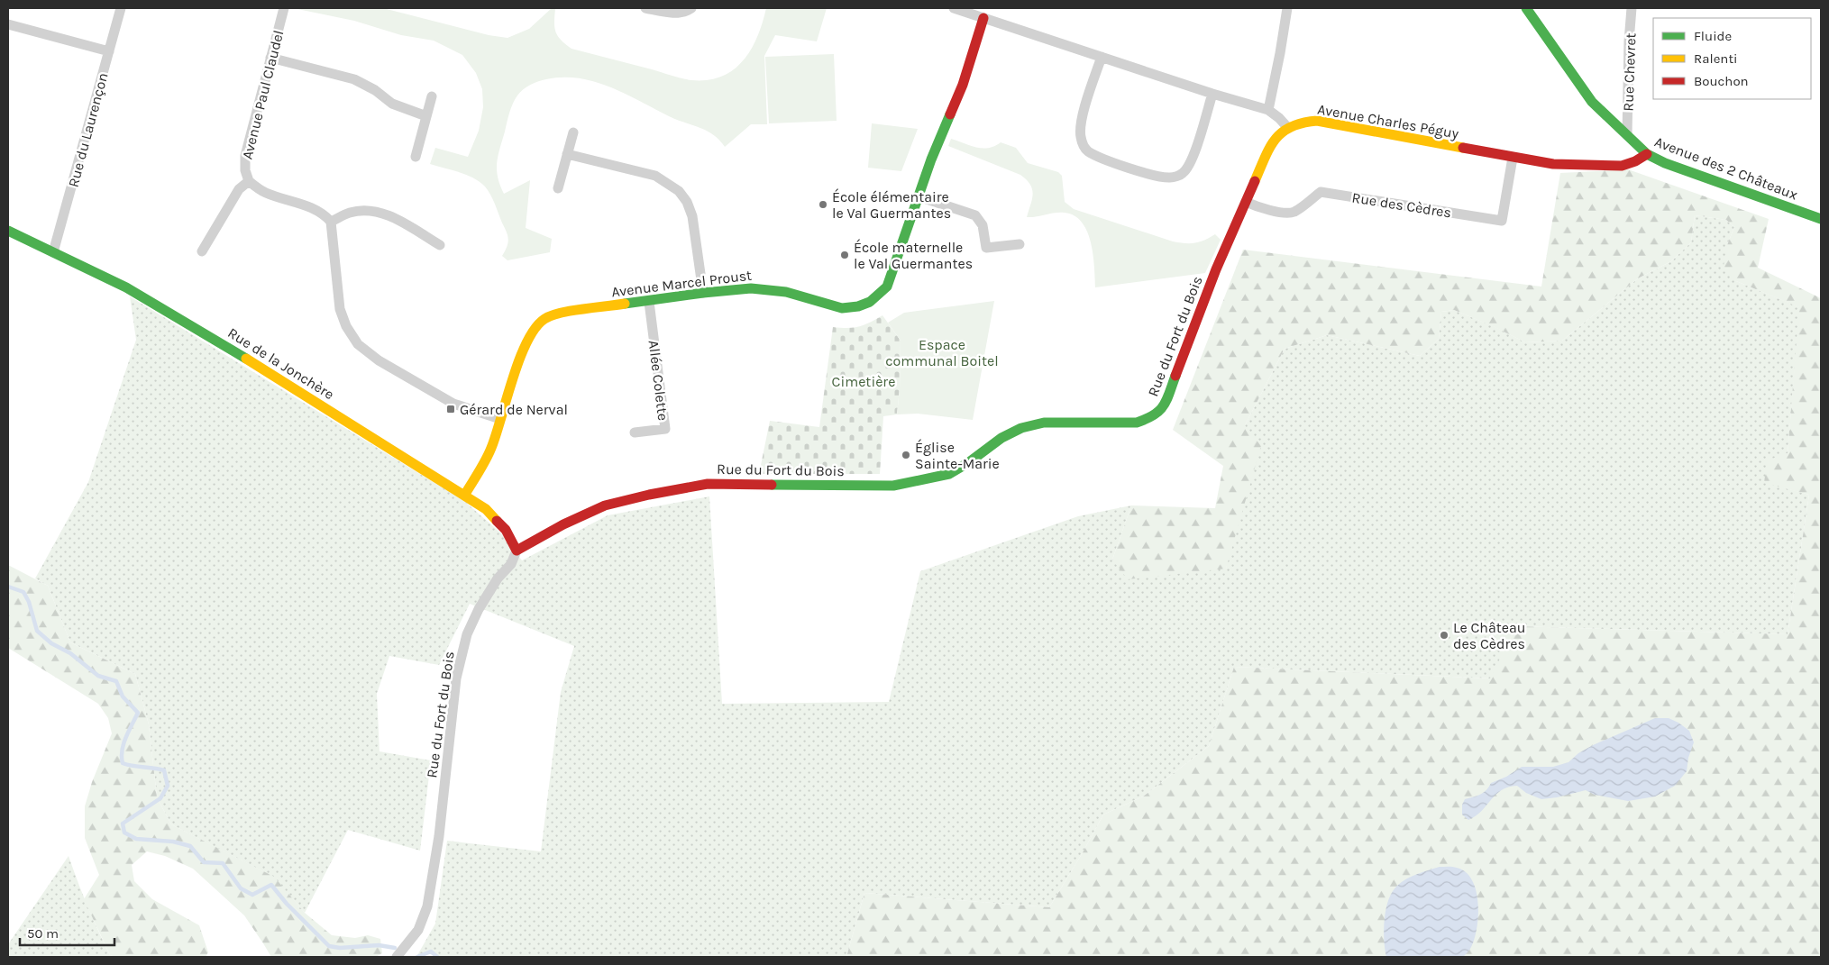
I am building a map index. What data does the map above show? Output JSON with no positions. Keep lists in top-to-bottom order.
{
  "streets": {
    "street": [
      "Rue Chevret",
      "Avenue Paul Claudel",
      "Avenue Charles Péguy",
      "Rue du Laurençon",
      "Avenue des 2 Châteaux",
      "Rue des Cèdres",
      "Avenue Marcel Proust",
      "Rue du Fort du Bois",
      "Rue de la Jonchère",
      "Allée Colette"
    ]
  },
  "crossings": [
    ["Rue Chevret", "Avenue des 2 Châteaux"],
    ["Avenue Charles Péguy", "Avenue des 2 Châteaux"],
    ["Avenue Charles Péguy", "Rue des Cèdres"],
    ["Avenue Charles Péguy", "Rue du Fort du Bois"],
    ["Rue du Laurençon", "Rue de la Jonchère"],
    ["Rue des Cèdres", "Rue du Fort du Bois"],
    ["Avenue Marcel Proust", "Rue de la Jonchère"],
    ["Avenue Marcel Proust", "Allée Colette"],
    ["Rue du Fort du Bois", "Rue de la Jonchère"]
  ],
  "parks": ["Espace communal Boitel", "Cimetière"],
  "places": {
    "other": [
      "École élémentaire le Val Guermantes",
      "École maternelle le Val Guermantes",
      "Église Sainte-Marie",
      "Le Château des Cèdres"
    ],
    "transit": ["Gérard de Nerval"]
  },
  "legend": ["Fluide", "Ralenti", "Bouchon"],
  "scale_bar": "50 m"
}
